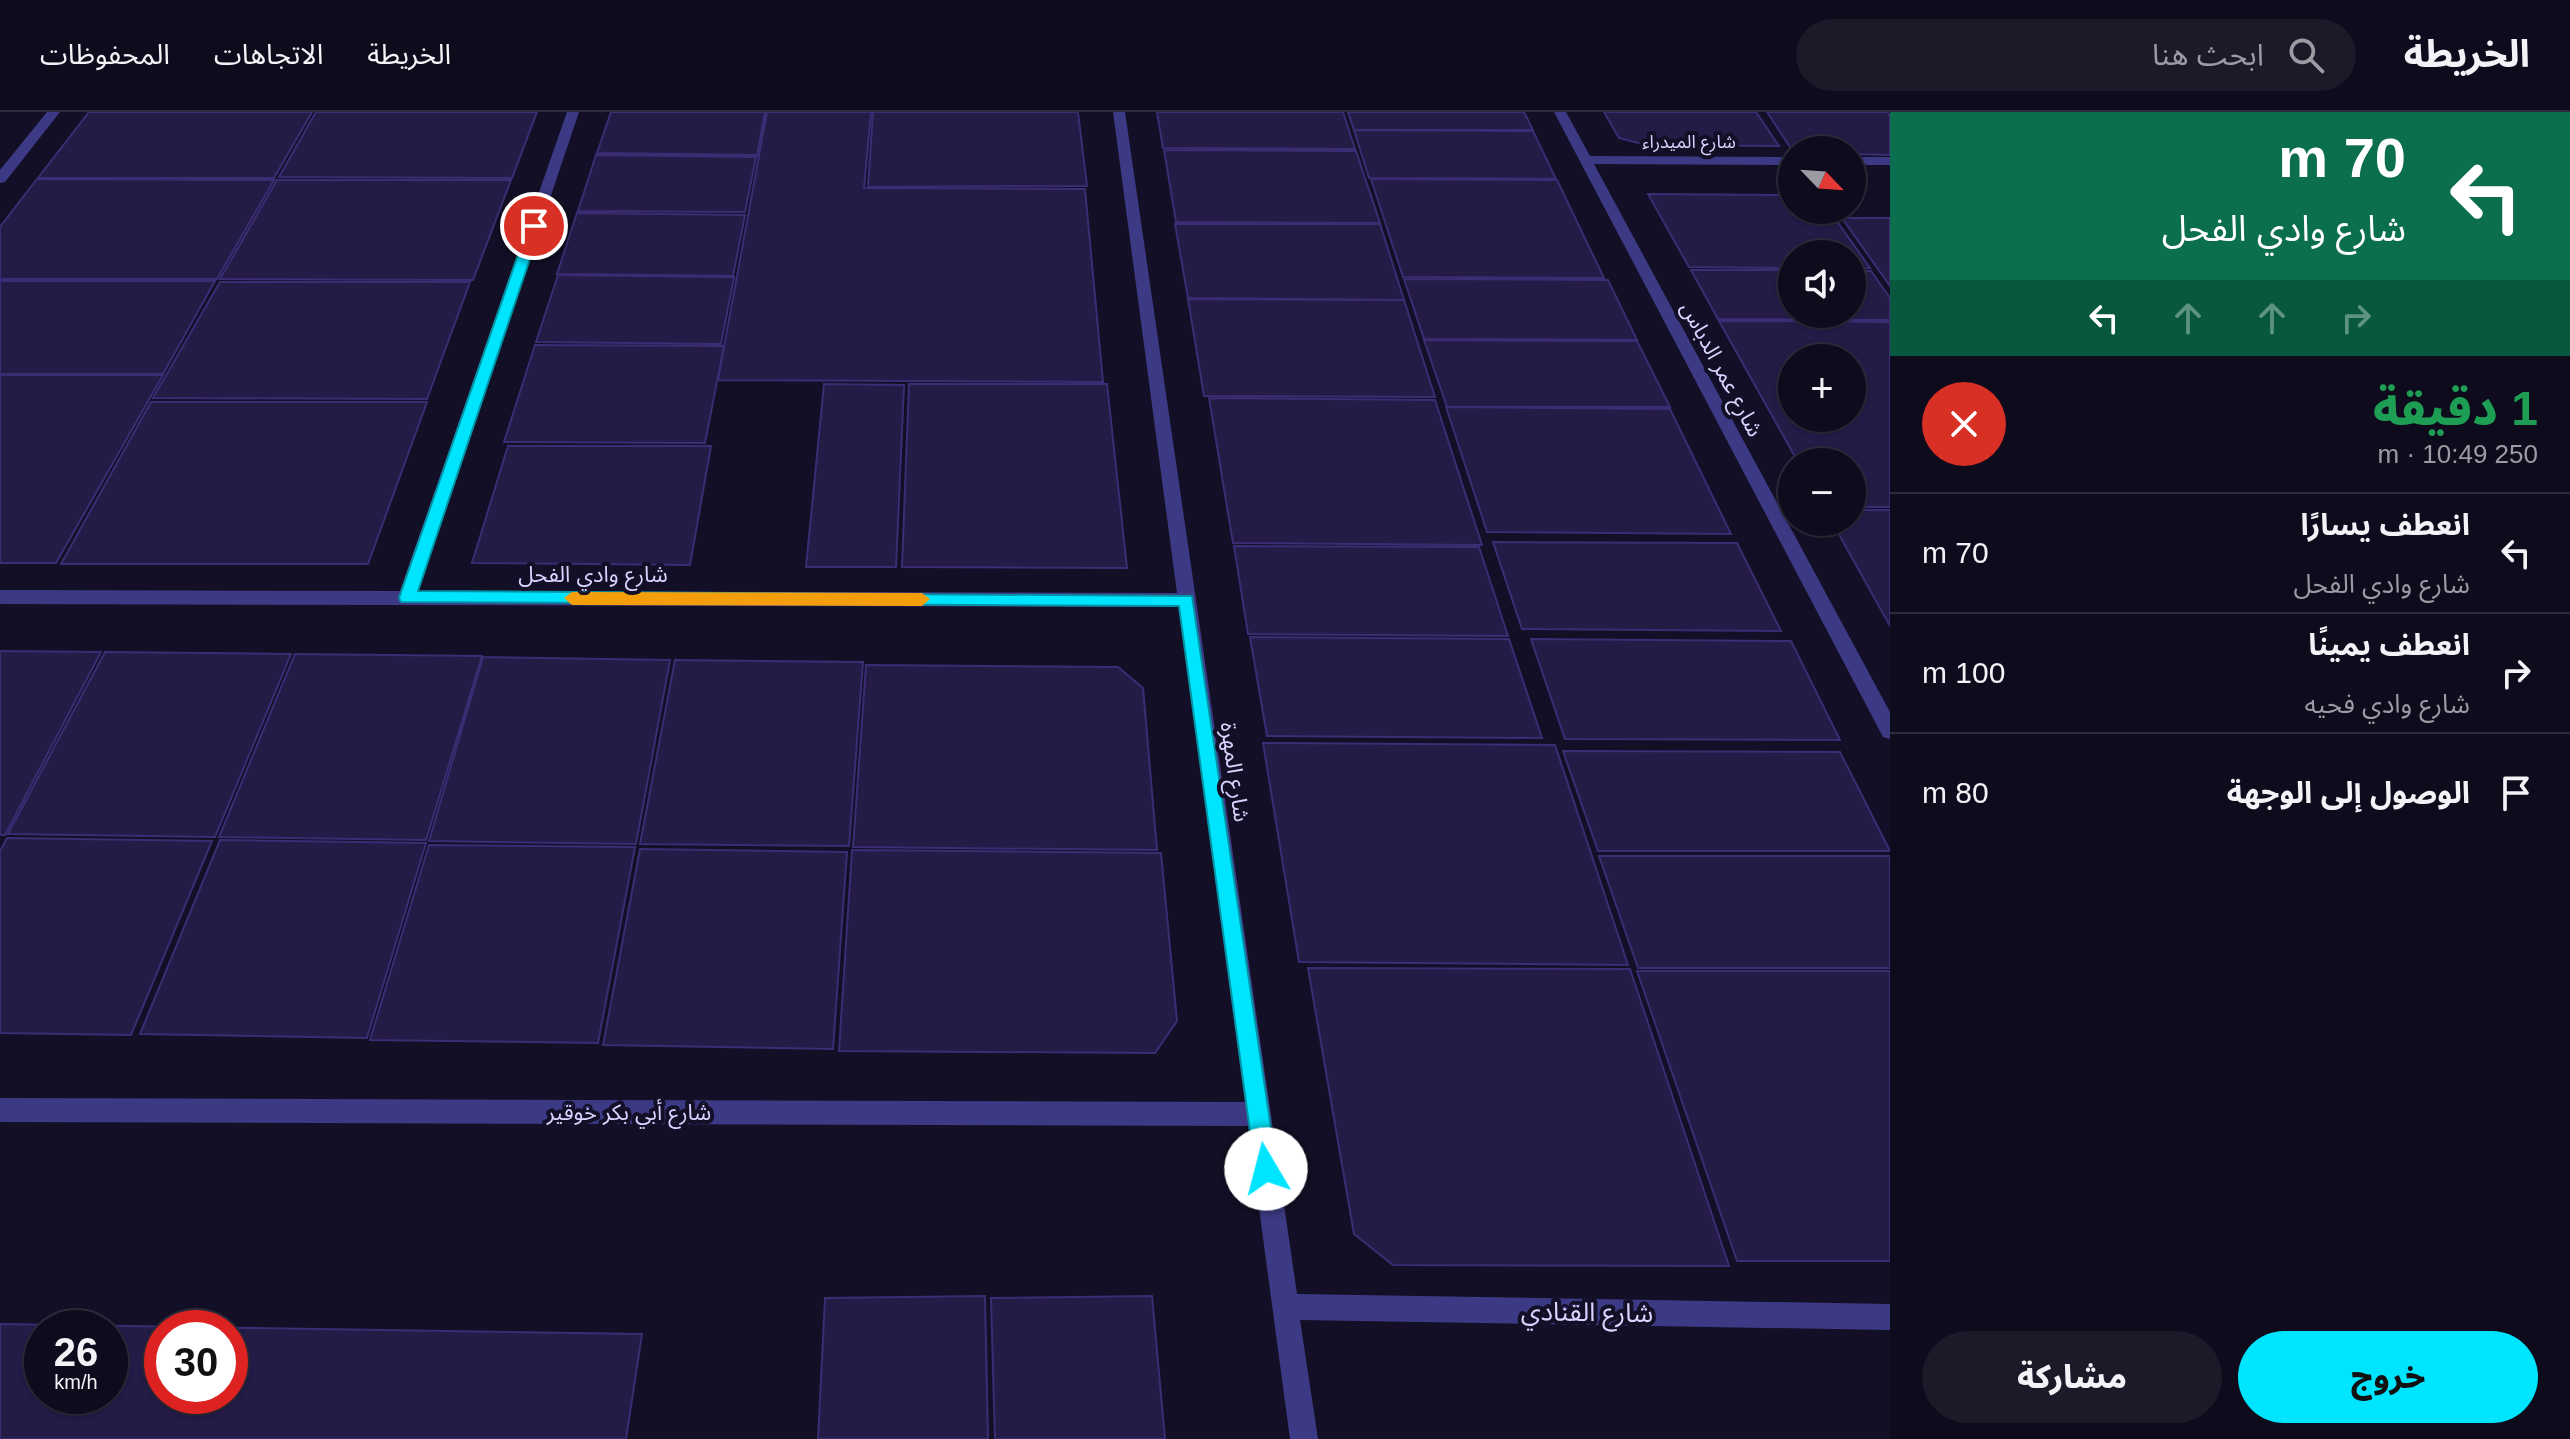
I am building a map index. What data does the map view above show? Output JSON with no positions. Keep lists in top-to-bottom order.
{
  "streets": {
    "street": [
      "شارع الميدراء",
      "شارع عمر الدباس",
      "شارع وادي الفحل",
      "شارع المهرة",
      "شارع أبي بكر خوقير",
      "شارع القنادي"
    ]
  },
  "crossings": [
    ["شارع الميدراء", "شارع عمر الدباس"],
    ["شارع وادي الفحل", "شارع المهرة"],
    ["شارع المهرة", "شارع أبي بكر خوقير"],
    ["شارع المهرة", "شارع القنادي"]
  ],
  "north": "bottom right",
  "page": {
    "header": "الخريطة",
    "search": "ابحث هنا",
    "nav": ["الخريطة", "الاتجاهات", "المحفوظات"],
    "turn": ["70 m", "شارع وادي الفحل"],
    "map_buttons": ["+", "−"],
    "heading": ["1 دقيقة", "250 m · 10:49"],
    "list": [
      {
        "name": "انعطف يسارًا",
        "note": "شارع وادي الفحل",
        "value": "70 m"
      },
      {
        "name": "انعطف يمينًا",
        "note": "شارع وادي فحيه",
        "value": "100 m"
      },
      {
        "name": "الوصول إلى الوجهة",
        "value": "80 m"
      }
    ],
    "speed": "26 km/h",
    "limit": "30",
    "buttons": ["خروج", "مشاركة"]
  }
}
